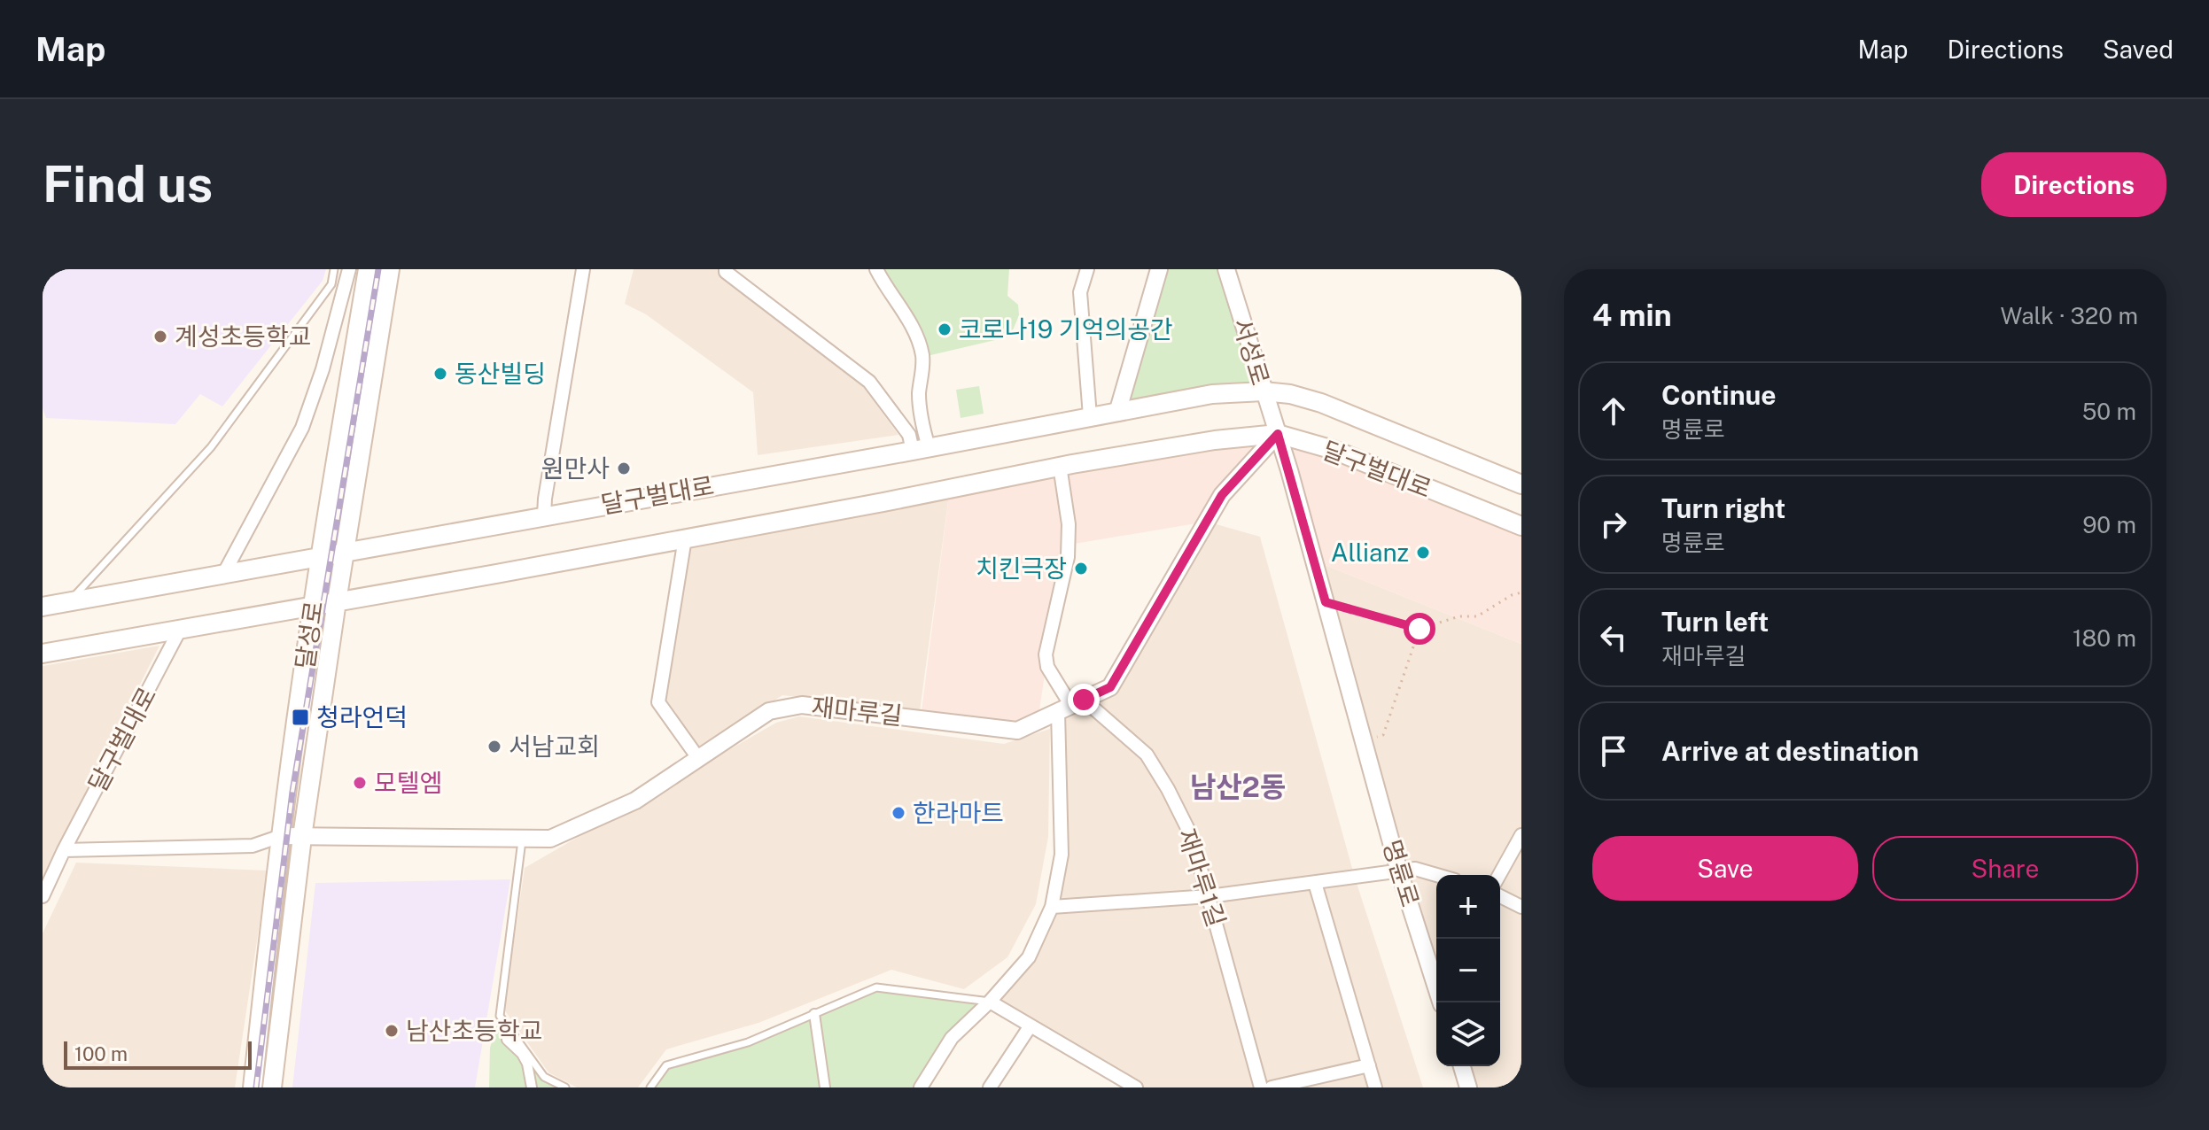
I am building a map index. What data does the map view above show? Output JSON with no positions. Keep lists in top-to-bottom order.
{
  "streets": {
    "main road": ["달구벌대로", "달성로"],
    "street": [
      "서성로",
      "재마루길",
      "명륜로",
      "재마루1길"
    ]
  },
  "crossings": [
    ["서성로", "달구벌대로"],
    ["서성로", "재마루길"],
    ["서성로", "명륜로"],
    ["달구벌대로", "달성로"],
    ["달구벌대로", "재마루길"],
    ["달구벌대로", "명륜로"],
    ["달성로", "재마루길"],
    ["재마루길", "명륜로"],
    ["재마루길", "재마루1길"]
  ],
  "districts": ["남산2동"],
  "places": {
    "other": [
      "코로나19 기억의공간",
      "계성초등학교",
      "동산빌딩",
      "원만사",
      "Allianz",
      "치킨극장",
      "서남교회",
      "모텔엠",
      "한라마트",
      "남산초등학교"
    ],
    "transit": ["청라언덕"]
  },
  "scale_bar": "100 m",
  "page": {
    "header": "Map",
    "nav": ["Map", "Directions", "Saved"],
    "buttons": [
      "Directions",
      ["Save", "Share"]
    ],
    "title": "Find us",
    "heading": ["4 min", "Walk · 320 m"],
    "list": [
      ["Continue", "명륜로", "50 m"],
      ["Turn right", "명륜로", "90 m"],
      ["Turn left", "재마루길", "180 m"],
      "Arrive at destination"
    ],
    "map_buttons": ["+", "−"],
    "scale": "100 m"
  }
}
